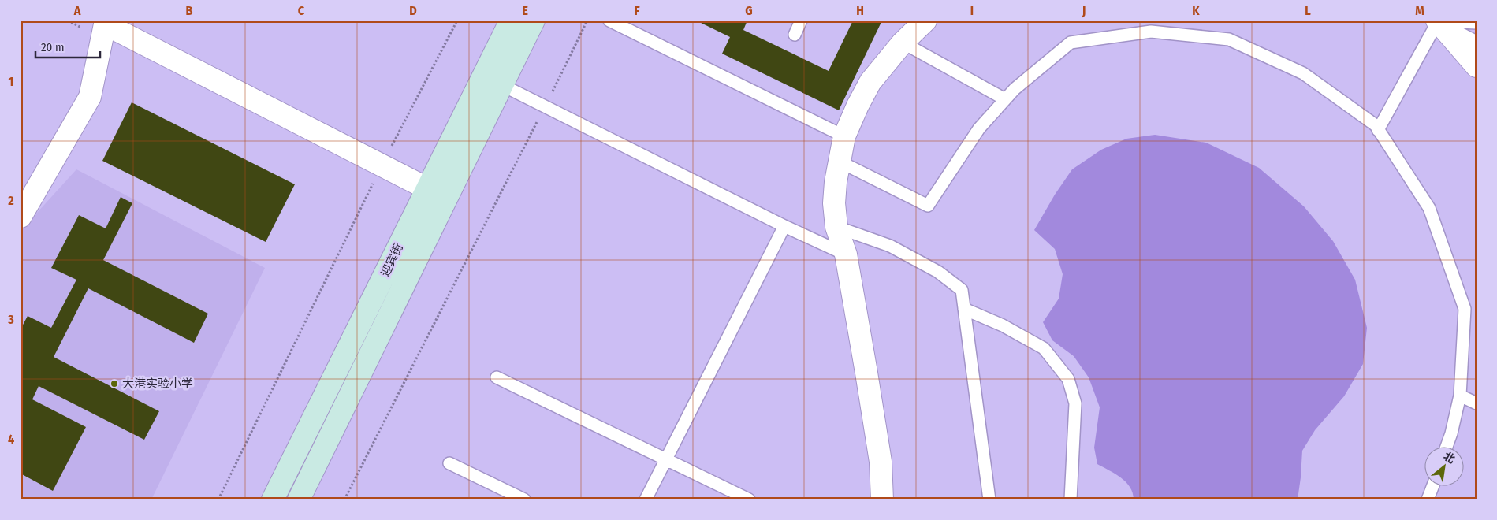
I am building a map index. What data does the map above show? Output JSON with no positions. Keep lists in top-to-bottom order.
{
  "streets": {
    "main road": ["迎宾街"]
  },
  "places": ["大港实验小学"],
  "scale_bar": "20 m",
  "north": "top right",
  "grid": {
    "columns": [
      "A",
      "B",
      "C",
      "D",
      "E",
      "F",
      "G",
      "H",
      "I",
      "J",
      "K",
      "L",
      "M"
    ],
    "rows": [
      "1",
      "2",
      "3",
      "4"
    ]
  }
}
